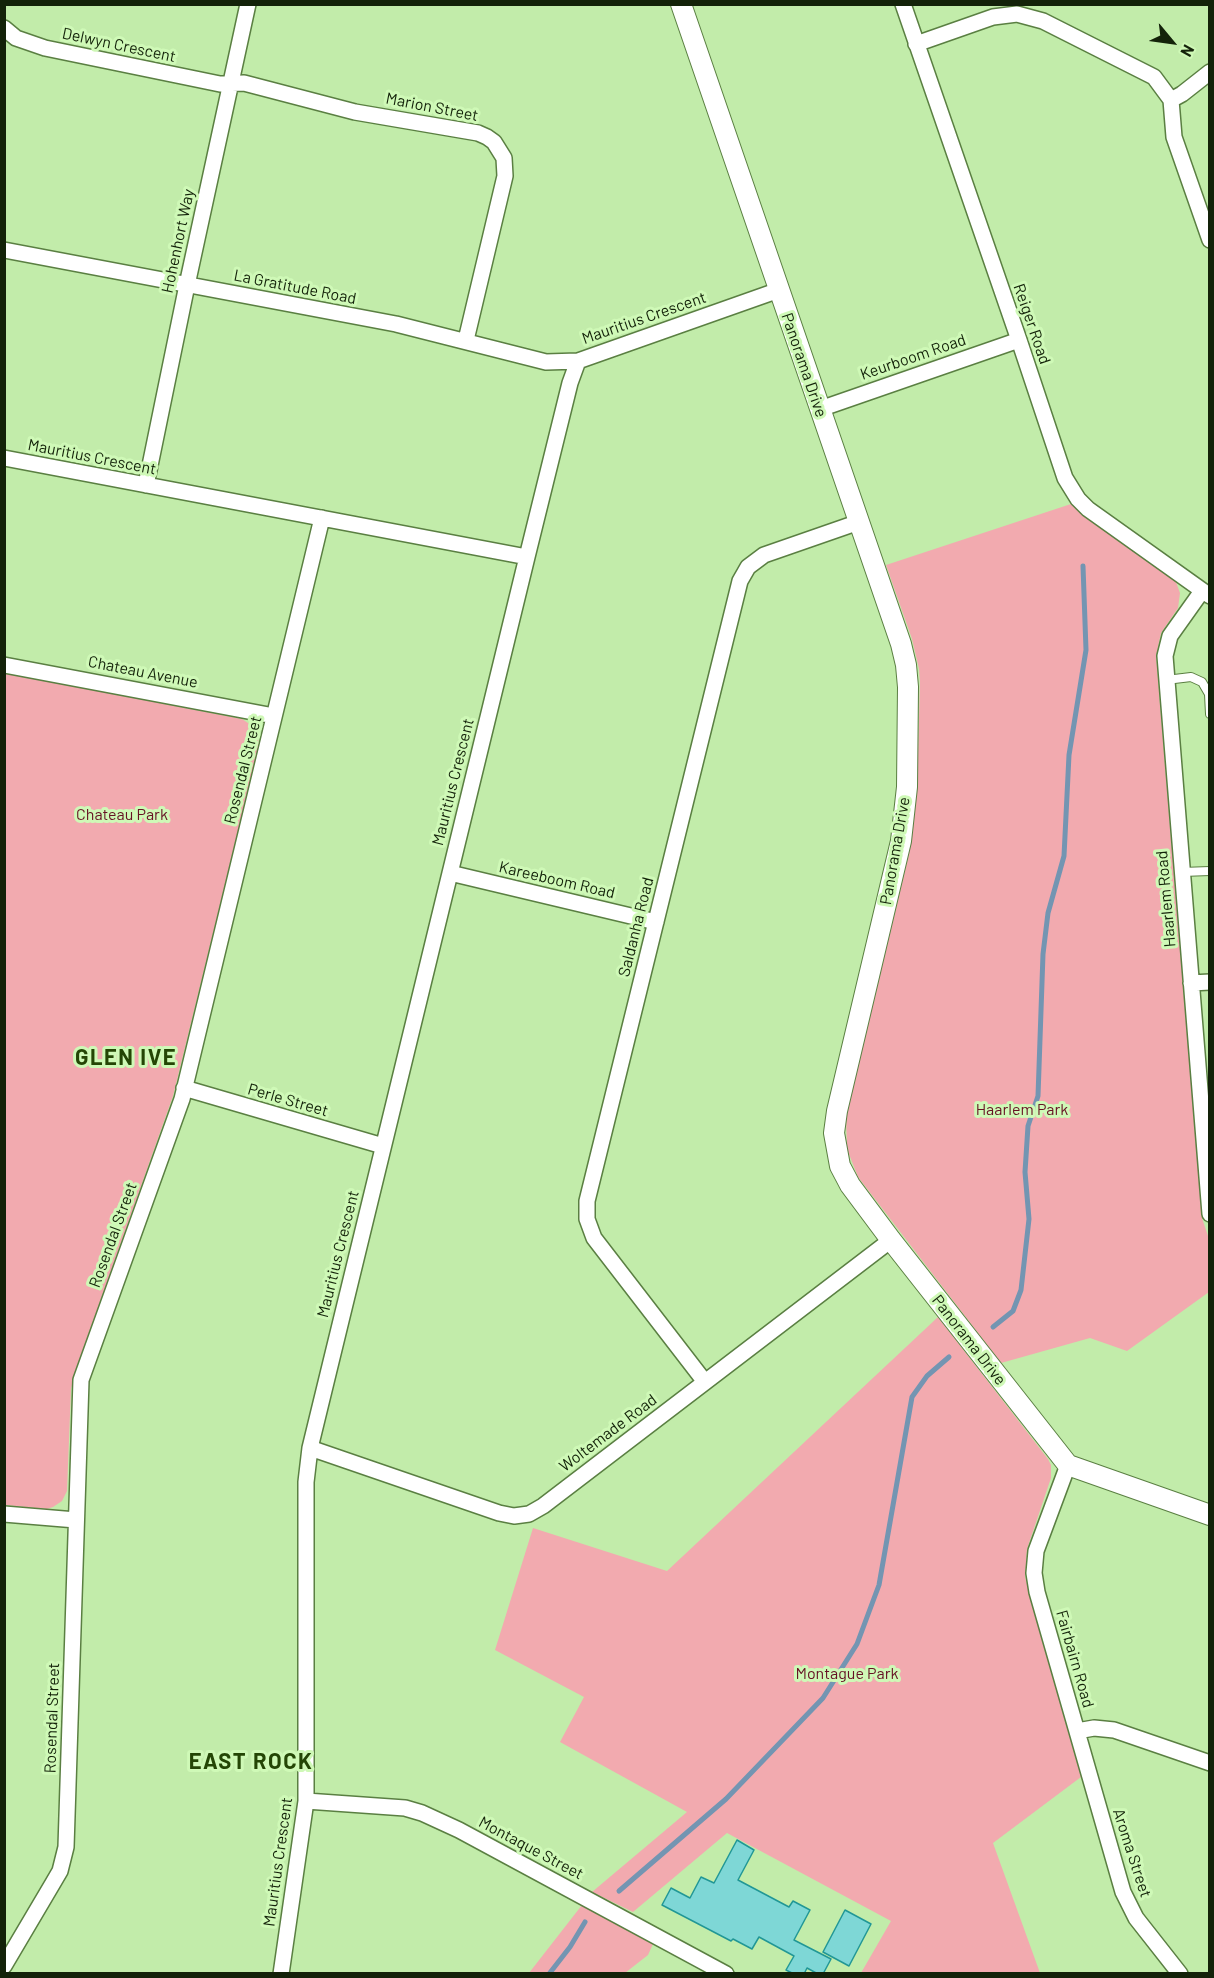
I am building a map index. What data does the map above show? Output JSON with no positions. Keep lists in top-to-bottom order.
{
  "streets": {
    "street": [
      "Delwyn Crescent",
      "Marion Street",
      "Hohenhort Way",
      "La Gratitude Road",
      "Mauritius Crescent",
      "Reiger Road",
      "Keurboom Road",
      "Panorama Drive",
      "Chateau Avenue",
      "Rosendal Street",
      "Kareeboom Road",
      "Haarlem Road",
      "Saldanha Road",
      "Perle Street",
      "Woltemade Road",
      "Fairbairn Road",
      "Montaque Street",
      "Aroma Street"
    ]
  },
  "crossings": [
    ["Delwyn Crescent", "Marion Street"],
    ["Delwyn Crescent", "Hohenhort Way"],
    ["Marion Street", "Hohenhort Way"],
    ["Marion Street", "La Gratitude Road"],
    ["Hohenhort Way", "La Gratitude Road"],
    ["Hohenhort Way", "Mauritius Crescent"],
    ["La Gratitude Road", "Mauritius Crescent"],
    ["Mauritius Crescent", "Panorama Drive"],
    ["Mauritius Crescent", "Rosendal Street"],
    ["Mauritius Crescent", "Kareeboom Road"],
    ["Mauritius Crescent", "Perle Street"],
    ["Mauritius Crescent", "Woltemade Road"],
    ["Mauritius Crescent", "Montaque Street"],
    ["Reiger Road", "Keurboom Road"],
    ["Reiger Road", "Haarlem Road"],
    ["Keurboom Road", "Panorama Drive"],
    ["Panorama Drive", "Saldanha Road"],
    ["Panorama Drive", "Woltemade Road"],
    ["Panorama Drive", "Fairbairn Road"],
    ["Chateau Avenue", "Rosendal Street"],
    ["Rosendal Street", "Perle Street"],
    ["Kareeboom Road", "Saldanha Road"],
    ["Saldanha Road", "Woltemade Road"],
    ["Fairbairn Road", "Aroma Street"]
  ],
  "districts": ["GLEN IVE", "EAST ROCK"],
  "parks": ["Chateau Park", "Haarlem Park", "Montague Park"],
  "north": "bottom right"
}
